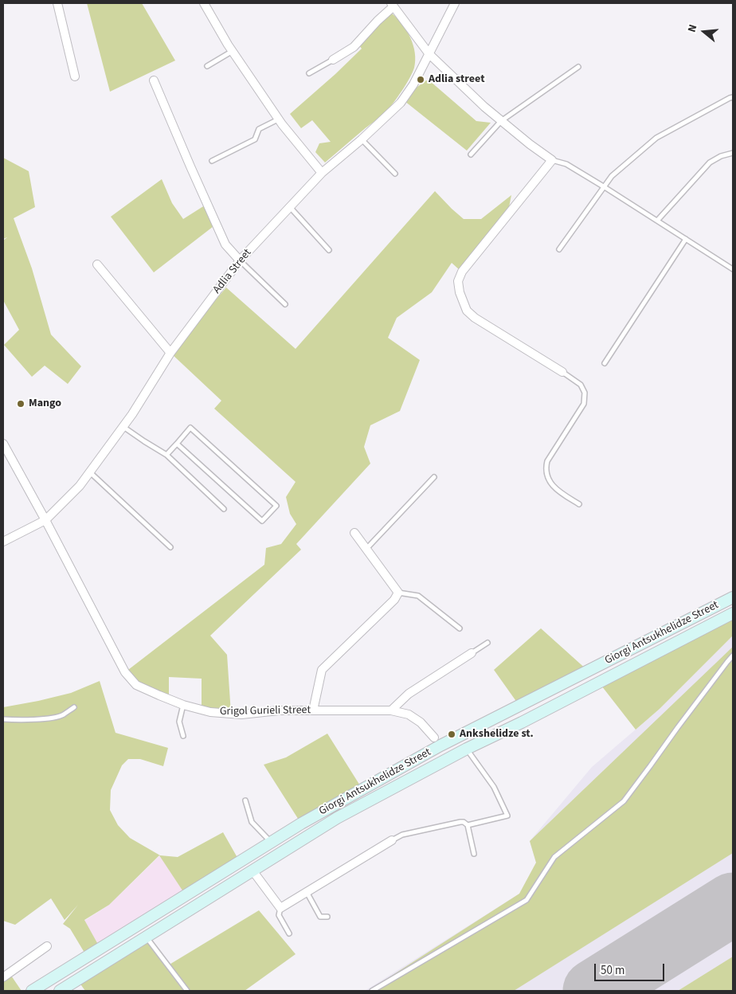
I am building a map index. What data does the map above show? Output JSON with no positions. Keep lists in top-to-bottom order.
{
  "streets": {
    "main road": ["Giorgi Antsukhelidze Street"],
    "street": ["Adlia Street", "Grigol Gurieli Street"]
  },
  "crossings": [
    ["Adlia Street", "Grigol Gurieli Street"]
  ],
  "places": ["Adlia street", "Mango", "Ankshelidze st."],
  "scale_bar": "50 m",
  "north": "left"
}
